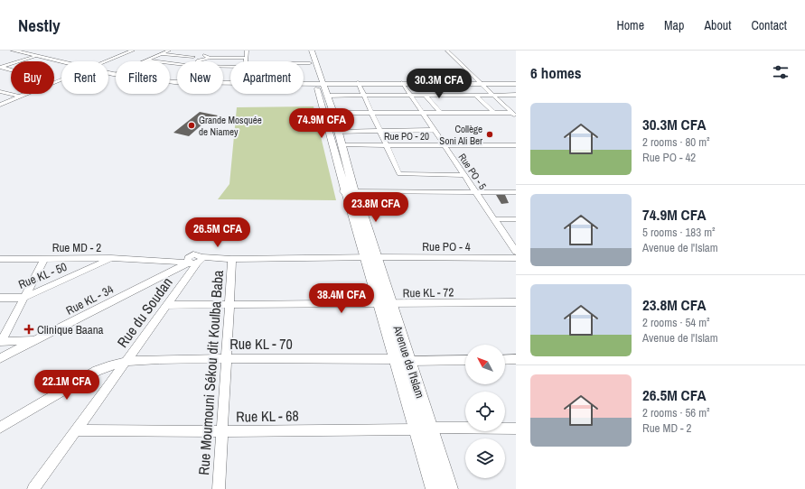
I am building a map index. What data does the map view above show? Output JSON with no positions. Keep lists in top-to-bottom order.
{
  "streets": {
    "main road": ["Avenue de l'Islam"],
    "street": [
      "Rue PO - 20",
      "Rue PO - 5",
      "Rue PO - 4",
      "Rue MD - 2",
      "Rue KL - 50",
      "Rue KL - 72",
      "Rue KL - 34",
      "Rue du Soudan",
      "Rue KL - 70",
      "Rue Moumouni Sékou dit Koulba Baba",
      "Rue KL - 68"
    ]
  },
  "crossings": [
    ["Rue PO - 20", "Rue PO - 5"],
    ["Rue PO - 20", "Avenue de l'Islam"],
    ["Rue PO - 4", "Rue MD - 2"],
    ["Rue PO - 4", "Avenue de l'Islam"],
    ["Rue MD - 2", "Rue KL - 50"],
    ["Rue MD - 2", "Rue KL - 34"],
    ["Rue MD - 2", "Rue du Soudan"],
    ["Rue MD - 2", "Avenue de l'Islam"],
    ["Rue MD - 2", "Rue Moumouni Sékou dit Koulba Baba"],
    ["Rue KL - 72", "Rue du Soudan"],
    ["Rue KL - 72", "Avenue de l'Islam"],
    ["Rue KL - 72", "Rue Moumouni Sékou dit Koulba Baba"],
    ["Rue KL - 34", "Rue du Soudan"],
    ["Rue du Soudan", "Rue KL - 70"],
    ["Rue du Soudan", "Rue KL - 68"],
    ["Rue KL - 70", "Avenue de l'Islam"],
    ["Rue KL - 70", "Rue Moumouni Sékou dit Koulba Baba"],
    ["Avenue de l'Islam", "Rue KL - 68"],
    ["Rue Moumouni Sékou dit Koulba Baba", "Rue KL - 68"]
  ],
  "places": {
    "other": ["Grande Mosquée de Niamey", "Collège Soni Ali Ber"],
    "health": ["Clinique Baana"]
  },
  "north": "top left",
  "page": {
    "header": "Nestly",
    "nav": [
      "Home",
      "Map",
      "About",
      "Contact"
    ],
    "heading": "6 homes",
    "chip": [
      "Buy",
      "Rent",
      "Filters",
      "New",
      "Apartment"
    ],
    "price": [
      "30.3M CFA",
      "74.9M CFA",
      "23.8M CFA",
      "26.5M CFA",
      "38.4M CFA",
      "22.1M CFA"
    ],
    "list": [
      {
        "name": "30.3M CFA",
        "note": "2 rooms · 80 m² · Rue PO - 42"
      },
      {
        "name": "74.9M CFA",
        "note": "5 rooms · 183 m² · Avenue de l'Islam"
      },
      {
        "name": "23.8M CFA",
        "note": "2 rooms · 54 m² · Avenue de l'Islam"
      },
      {
        "name": "26.5M CFA",
        "note": "2 rooms · 56 m² · Rue MD - 2"
      }
    ]
  }
}
